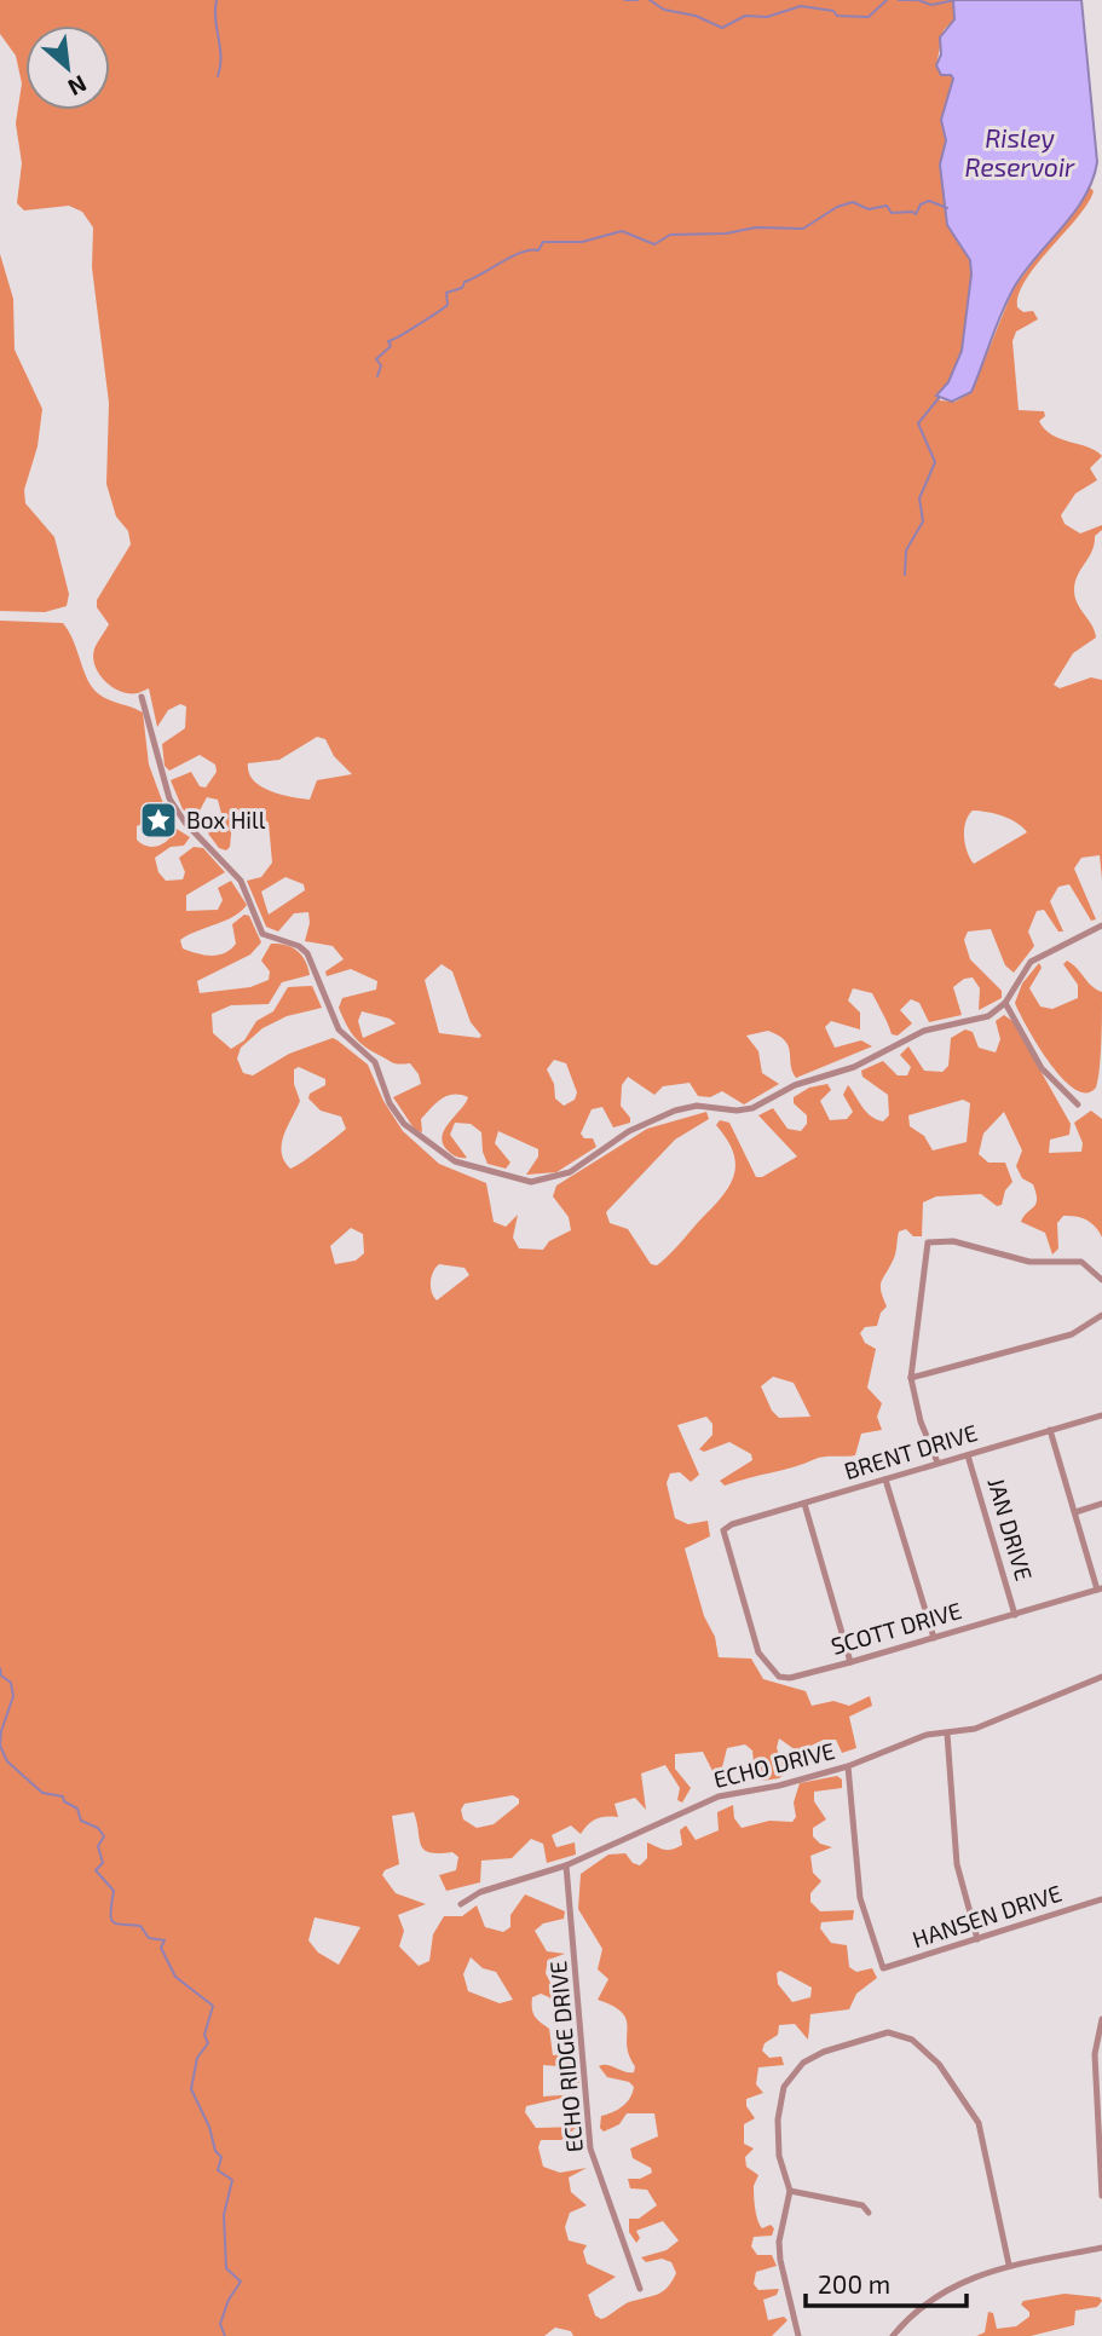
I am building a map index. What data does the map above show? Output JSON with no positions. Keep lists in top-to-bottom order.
{
  "streets": {
    "street": [
      "BRENT DRIVE",
      "JAN DRIVE",
      "SCOTT DRIVE",
      "ECHO DRIVE",
      "HANSEN DRIVE",
      "ECHO RIDGE DRIVE"
    ]
  },
  "crossings": [
    ["BRENT DRIVE", "JAN DRIVE"],
    ["BRENT DRIVE", "SCOTT DRIVE"],
    ["JAN DRIVE", "SCOTT DRIVE"],
    ["ECHO DRIVE", "HANSEN DRIVE"],
    ["ECHO DRIVE", "ECHO RIDGE DRIVE"]
  ],
  "water": ["Risley Reservoir"],
  "places": {
    "place": ["Box Hill"]
  },
  "scale_bar": "200 m",
  "north": "bottom right"
}
